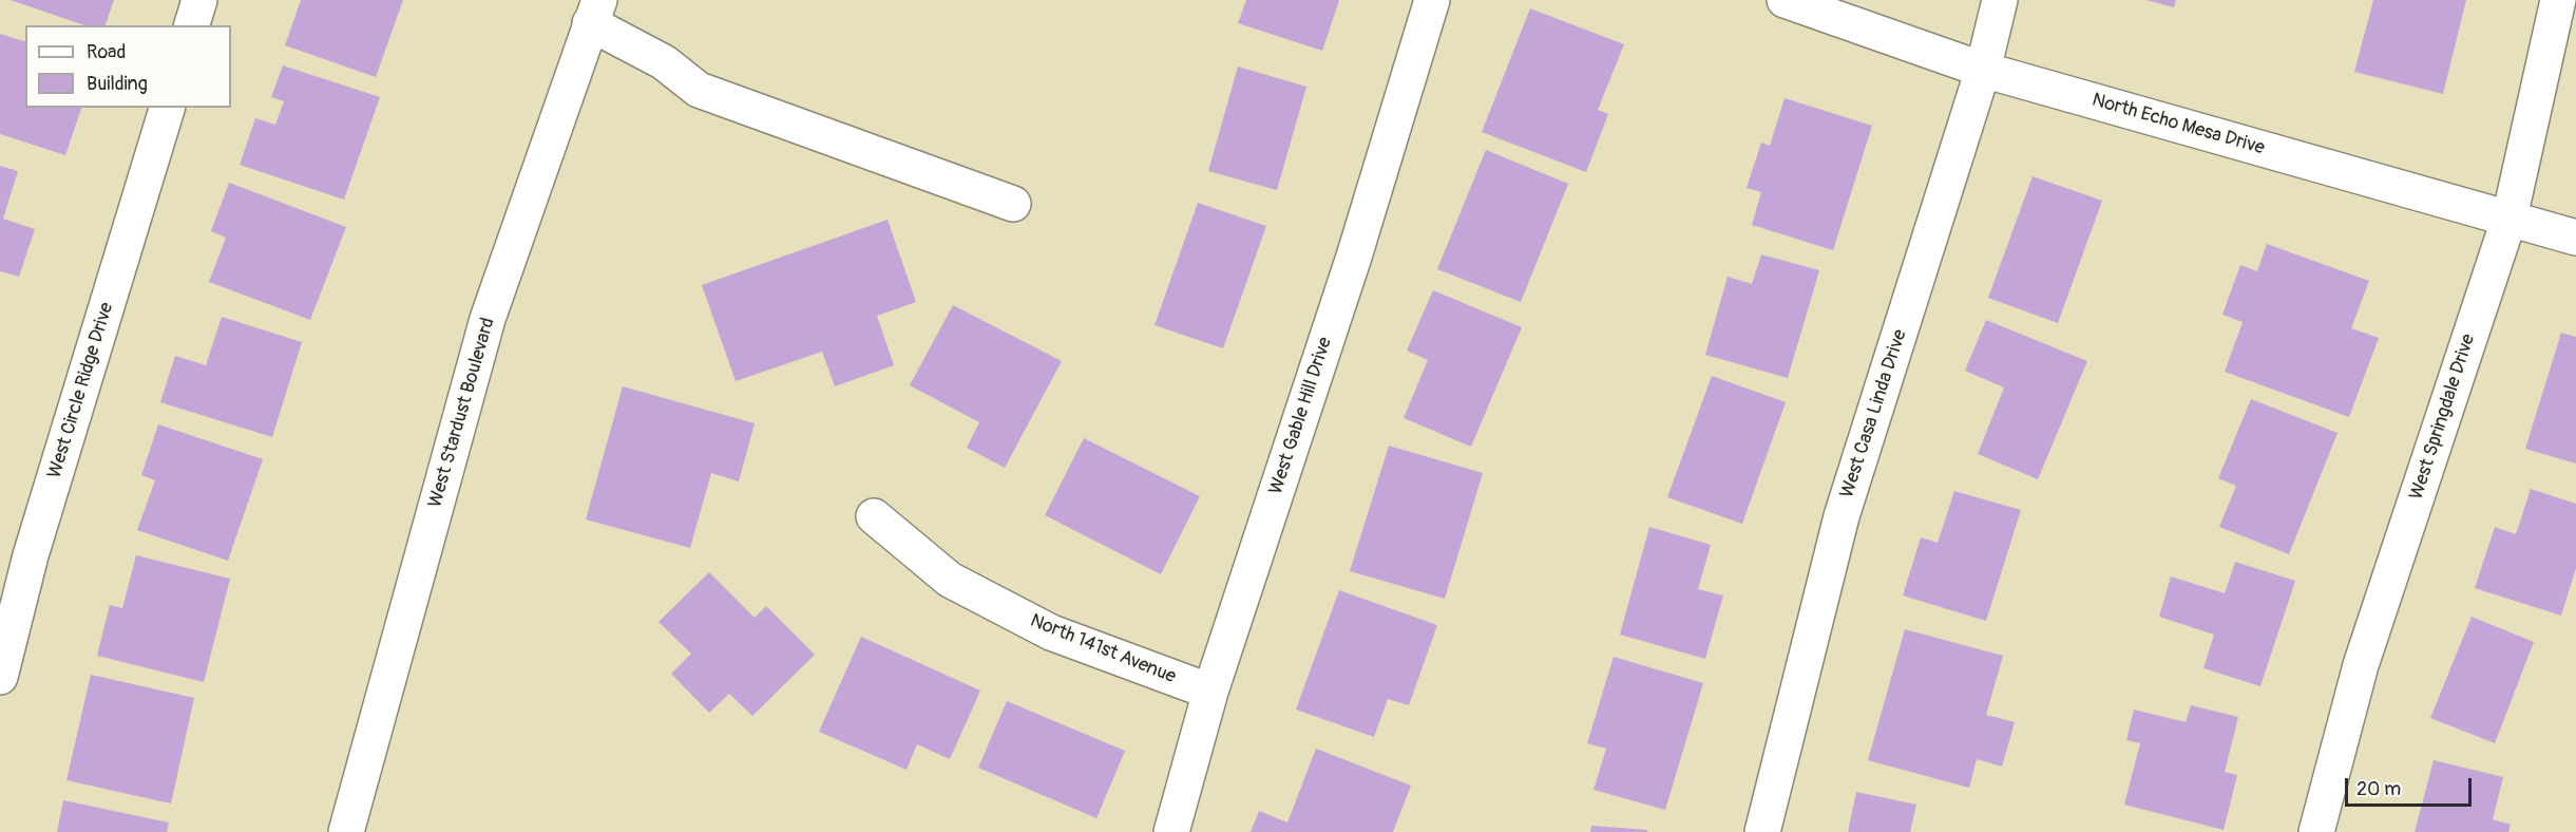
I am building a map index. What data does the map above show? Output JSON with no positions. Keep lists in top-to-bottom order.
{
  "streets": {
    "street": [
      "North Echo Mesa Drive",
      "West Circle Ridge Drive",
      "West Stardust Boulevard",
      "West Casa Linda Drive",
      "West Gable Hill Drive",
      "West Springdale Drive",
      "North 141st Avenue"
    ]
  },
  "crossings": [
    ["North Echo Mesa Drive", "West Casa Linda Drive"],
    ["North Echo Mesa Drive", "West Springdale Drive"],
    ["West Gable Hill Drive", "North 141st Avenue"]
  ],
  "legend": ["Road", "Building"],
  "scale_bar": "20 m"
}
